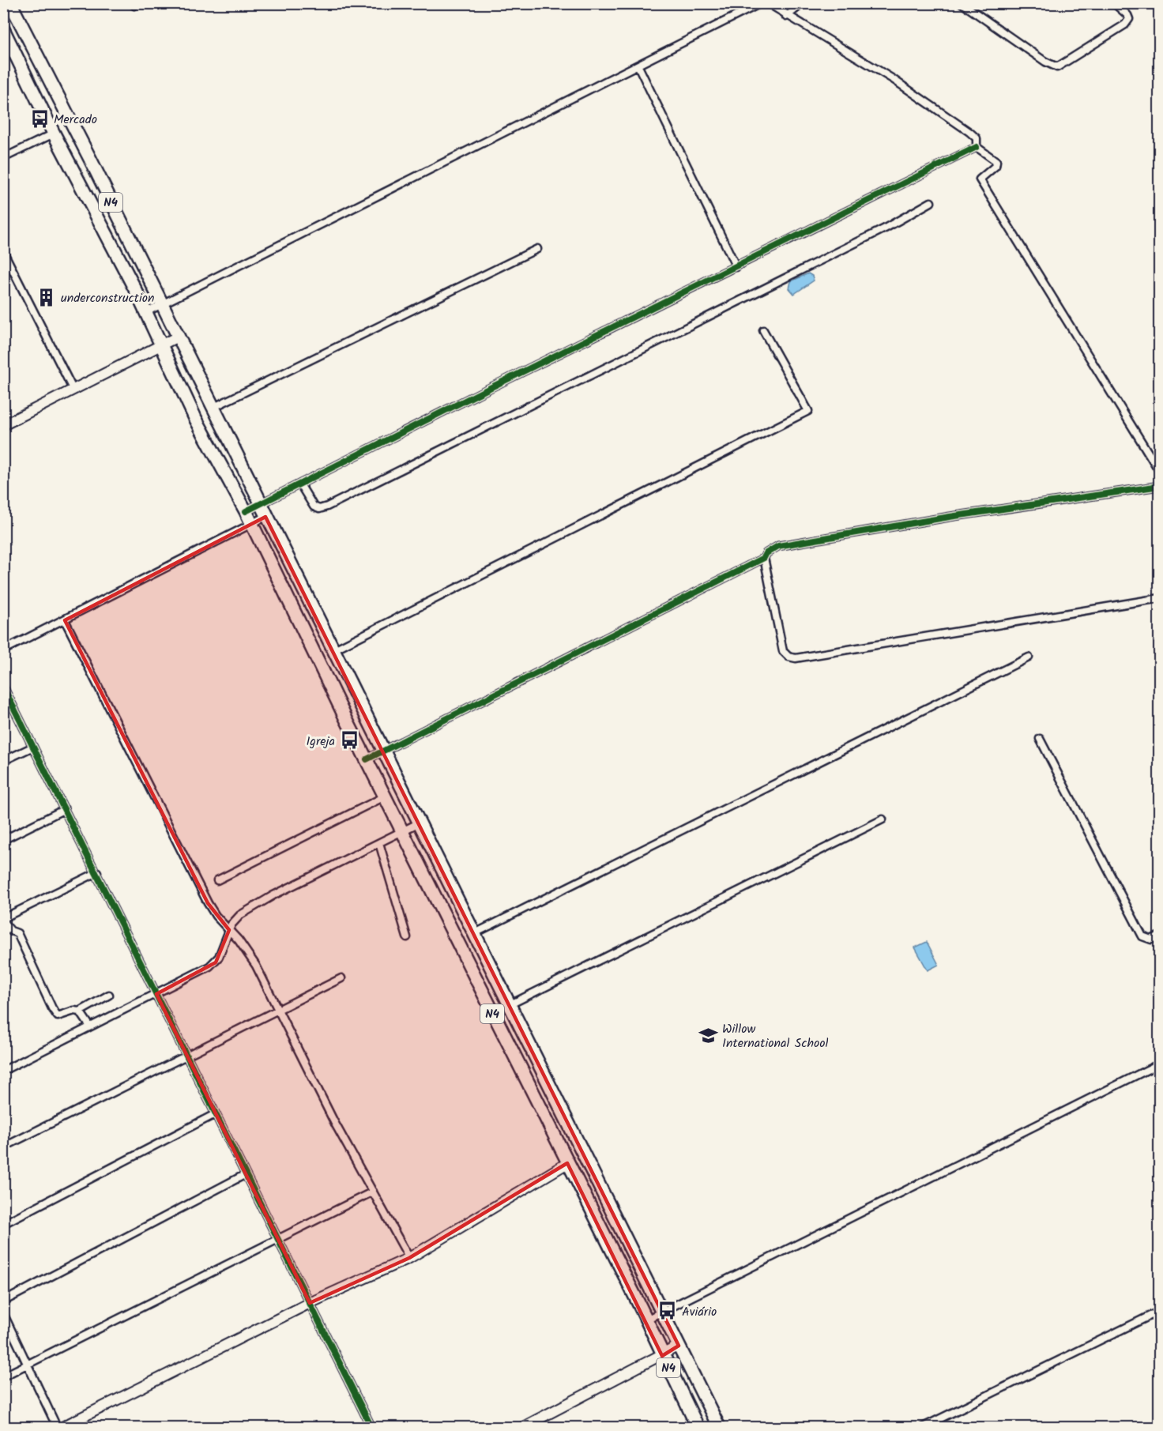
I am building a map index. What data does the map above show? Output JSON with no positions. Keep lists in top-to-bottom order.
{
  "streets": {
    "highway": ["N4"]
  },
  "places": {
    "bus stop": ["Mercado", "Igreja", "Aviário"],
    "building": ["underconstruction"],
    "school or university": ["Willow International School"]
  }
}
